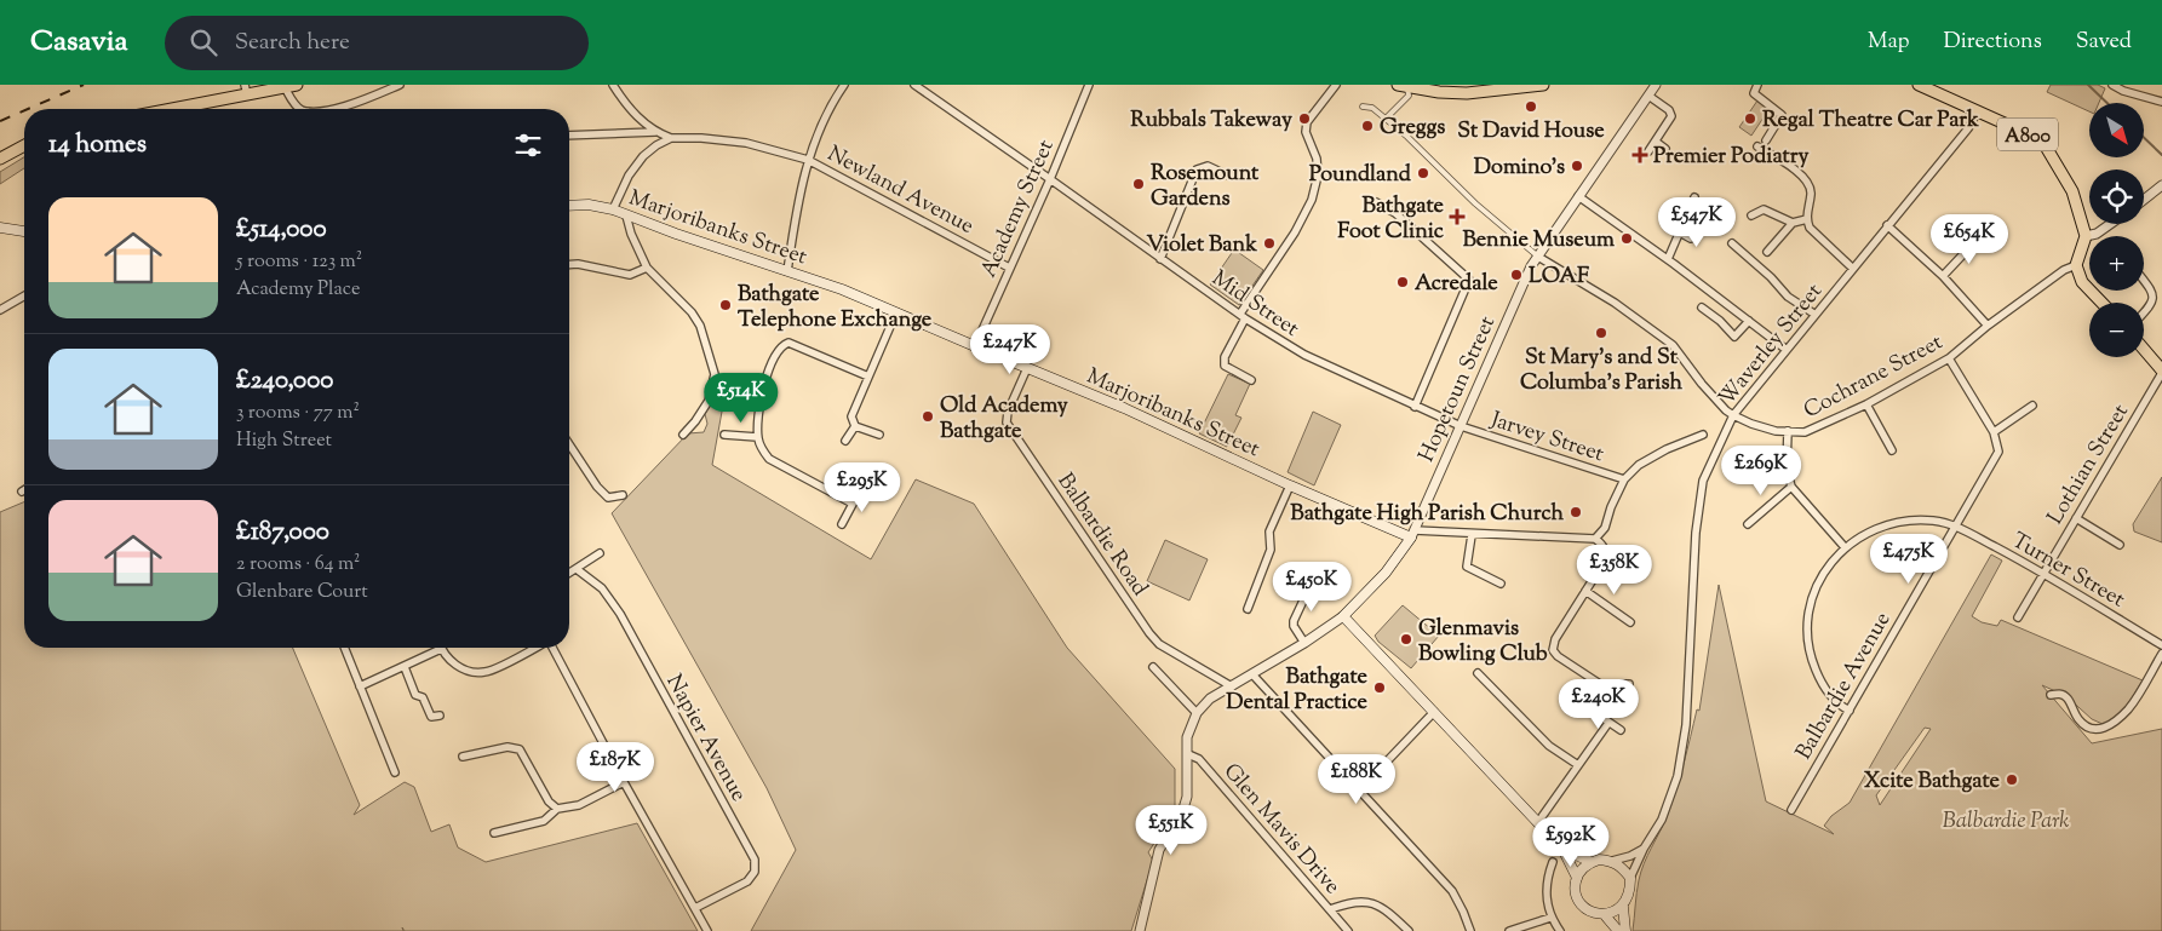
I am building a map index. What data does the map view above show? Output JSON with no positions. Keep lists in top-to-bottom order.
{
  "streets": {
    "main road": ["A800", "Marjoribanks Street"],
    "street": [
      "Newland Avenue",
      "Academy Street",
      "Mid Street",
      "Waverley Street",
      "Cochrane Street",
      "Hopetoun Street",
      "Jarvey Street",
      "Lothian Street",
      "Balbardie Road",
      "Turner Street",
      "Balbardie Avenue",
      "Napier Avenue",
      "Glen Mavis Drive"
    ]
  },
  "crossings": [
    ["A800", "Waverley Street"],
    ["Newland Avenue", "Academy Street"],
    ["Academy Street", "Marjoribanks Street"],
    ["Academy Street", "Mid Street"],
    ["Marjoribanks Street", "Hopetoun Street"],
    ["Marjoribanks Street", "Balbardie Road"],
    ["Mid Street", "Hopetoun Street"],
    ["Mid Street", "Jarvey Street"],
    ["Waverley Street", "Cochrane Street"],
    ["Hopetoun Street", "Jarvey Street"],
    ["Lothian Street", "Turner Street"],
    ["Turner Street", "Balbardie Avenue"]
  ],
  "parks": ["Balbardie Park"],
  "places": {
    "other": [
      "St David House",
      "Rubbals Takeway",
      "Regal Theatre Car Park",
      "Greggs",
      "Domino's",
      "Poundland",
      "Rosemount Gardens",
      "Bennie Museum",
      "Violet Bank",
      "LOAF",
      "Acredale",
      "Bathgate Telephone Exchange",
      "St Mary's and St Columba's Parish",
      "Old Academy Bathgate",
      "Bathgate High Parish Church",
      "Glenmavis Bowling Club",
      "Bathgate Dental Practice",
      "Xcite Bathgate"
    ],
    "health": ["Premier Podiatry", "Bathgate Foot Clinic"]
  },
  "north": "bottom right",
  "page": {
    "header": "Casavia",
    "search": "Search here",
    "nav": ["Map", "Directions", "Saved"],
    "map_buttons": ["+", "−"],
    "heading": "14 homes",
    "list": [
      {
        "name": "£514,000",
        "note": "5 rooms · 123 m² · Academy Place"
      },
      {
        "name": "£240,000",
        "note": "3 rooms · 77 m² · High Street"
      },
      {
        "name": "£187,000",
        "note": "2 rooms · 64 m² · Glenbare Court"
      }
    ],
    "price": [
      "£547K",
      "£654K",
      "£247K",
      "£514K",
      "£269K",
      "£295K",
      "£475K",
      "£358K",
      "£450K",
      "£240K",
      "£187K",
      "£188K",
      "£551K",
      "£592K"
    ]
  }
}
